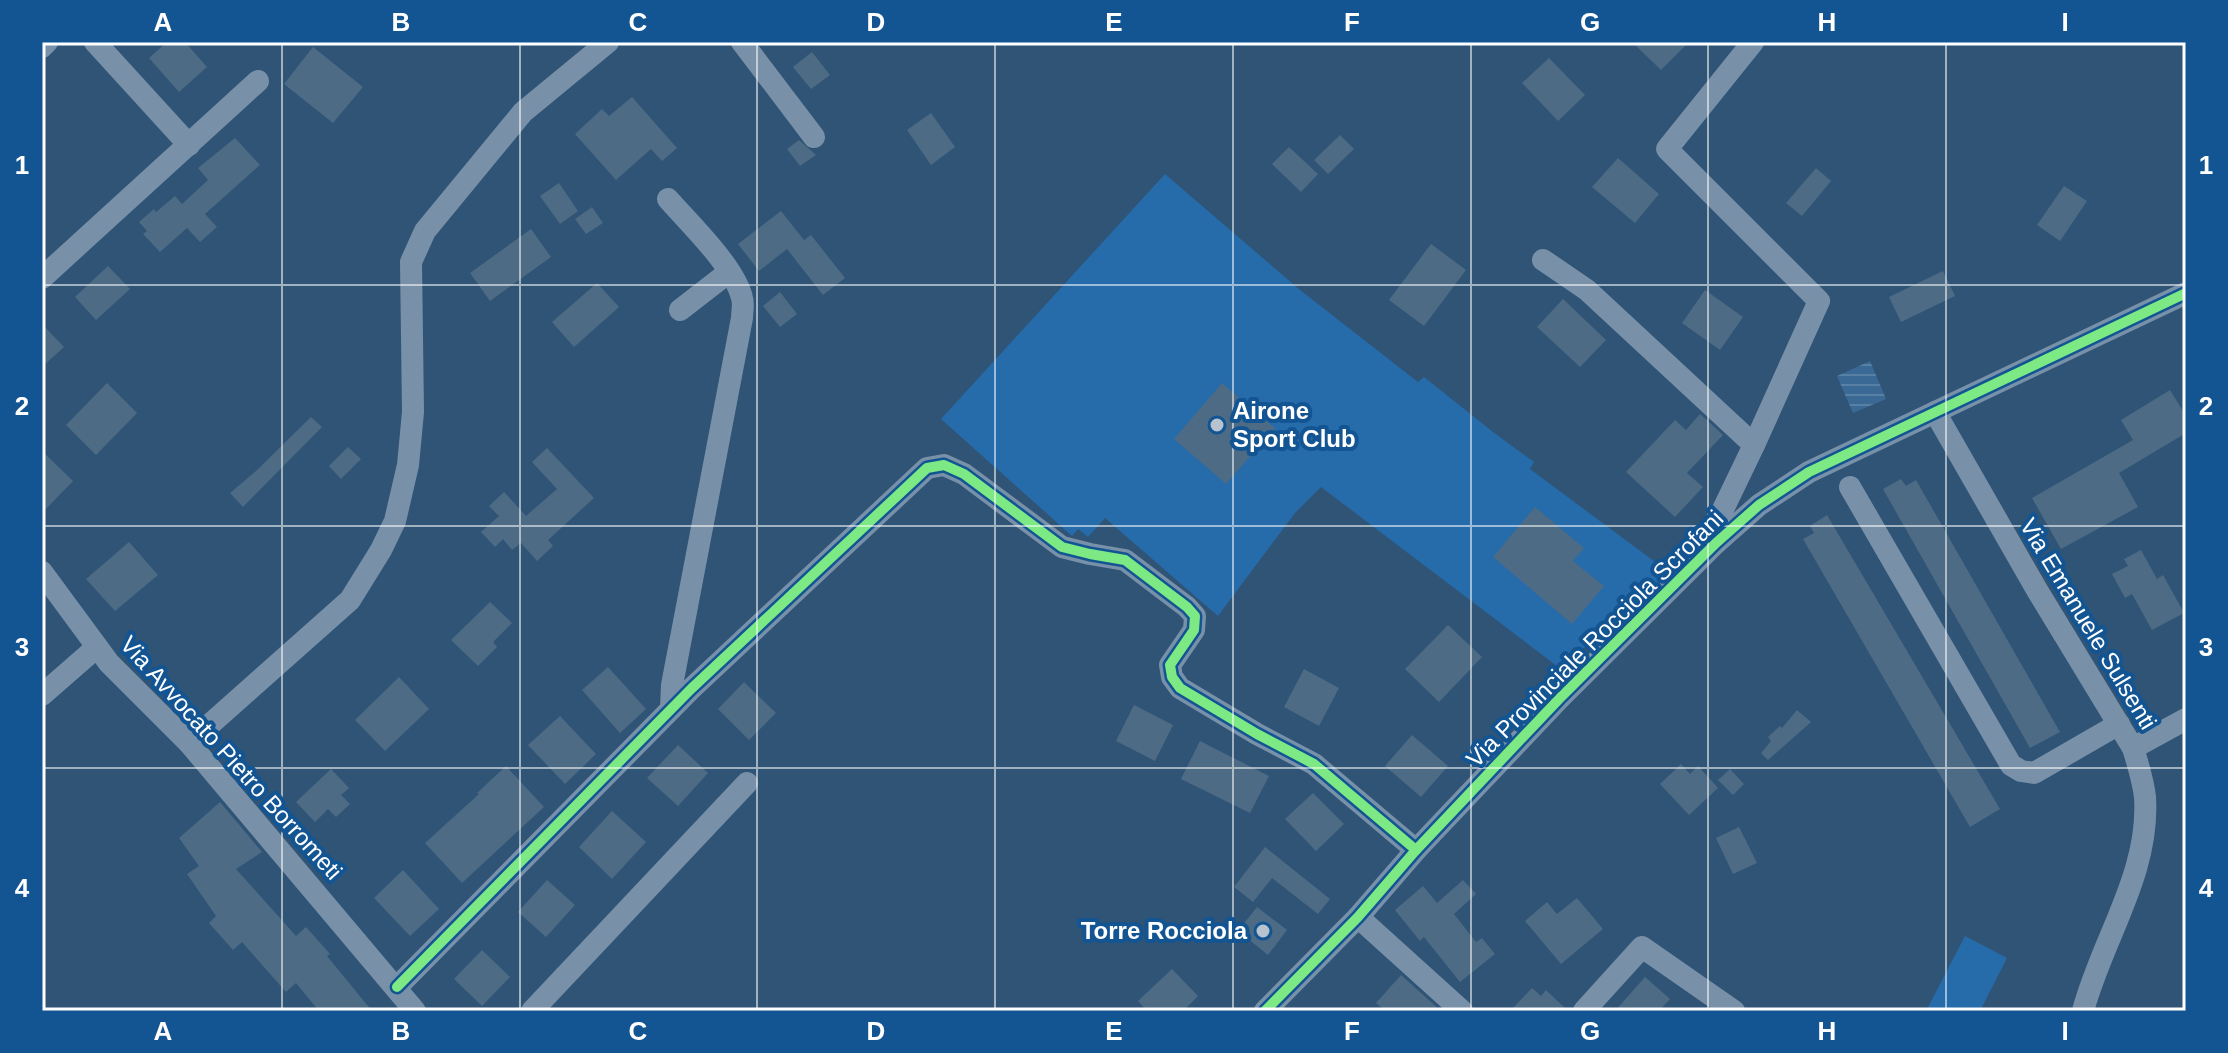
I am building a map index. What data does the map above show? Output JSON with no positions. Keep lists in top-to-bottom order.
{
  "streets": {
    "street": ["Via Emanuele Sulsenti", "Via Provinciale Rocciola Scrofani", "Via Avvocato Pietro Borrometi"]
  },
  "crossings": [
    ["Via Emanuele Sulsenti", "Via Provinciale Rocciola Scrofani"]
  ],
  "places": ["Airone Sport Club", "Torre Rocciola"],
  "grid": {
    "columns": [
      "A",
      "B",
      "C",
      "D",
      "E",
      "F",
      "G",
      "H",
      "I"
    ],
    "rows": [
      "1",
      "2",
      "3",
      "4"
    ]
  }
}
